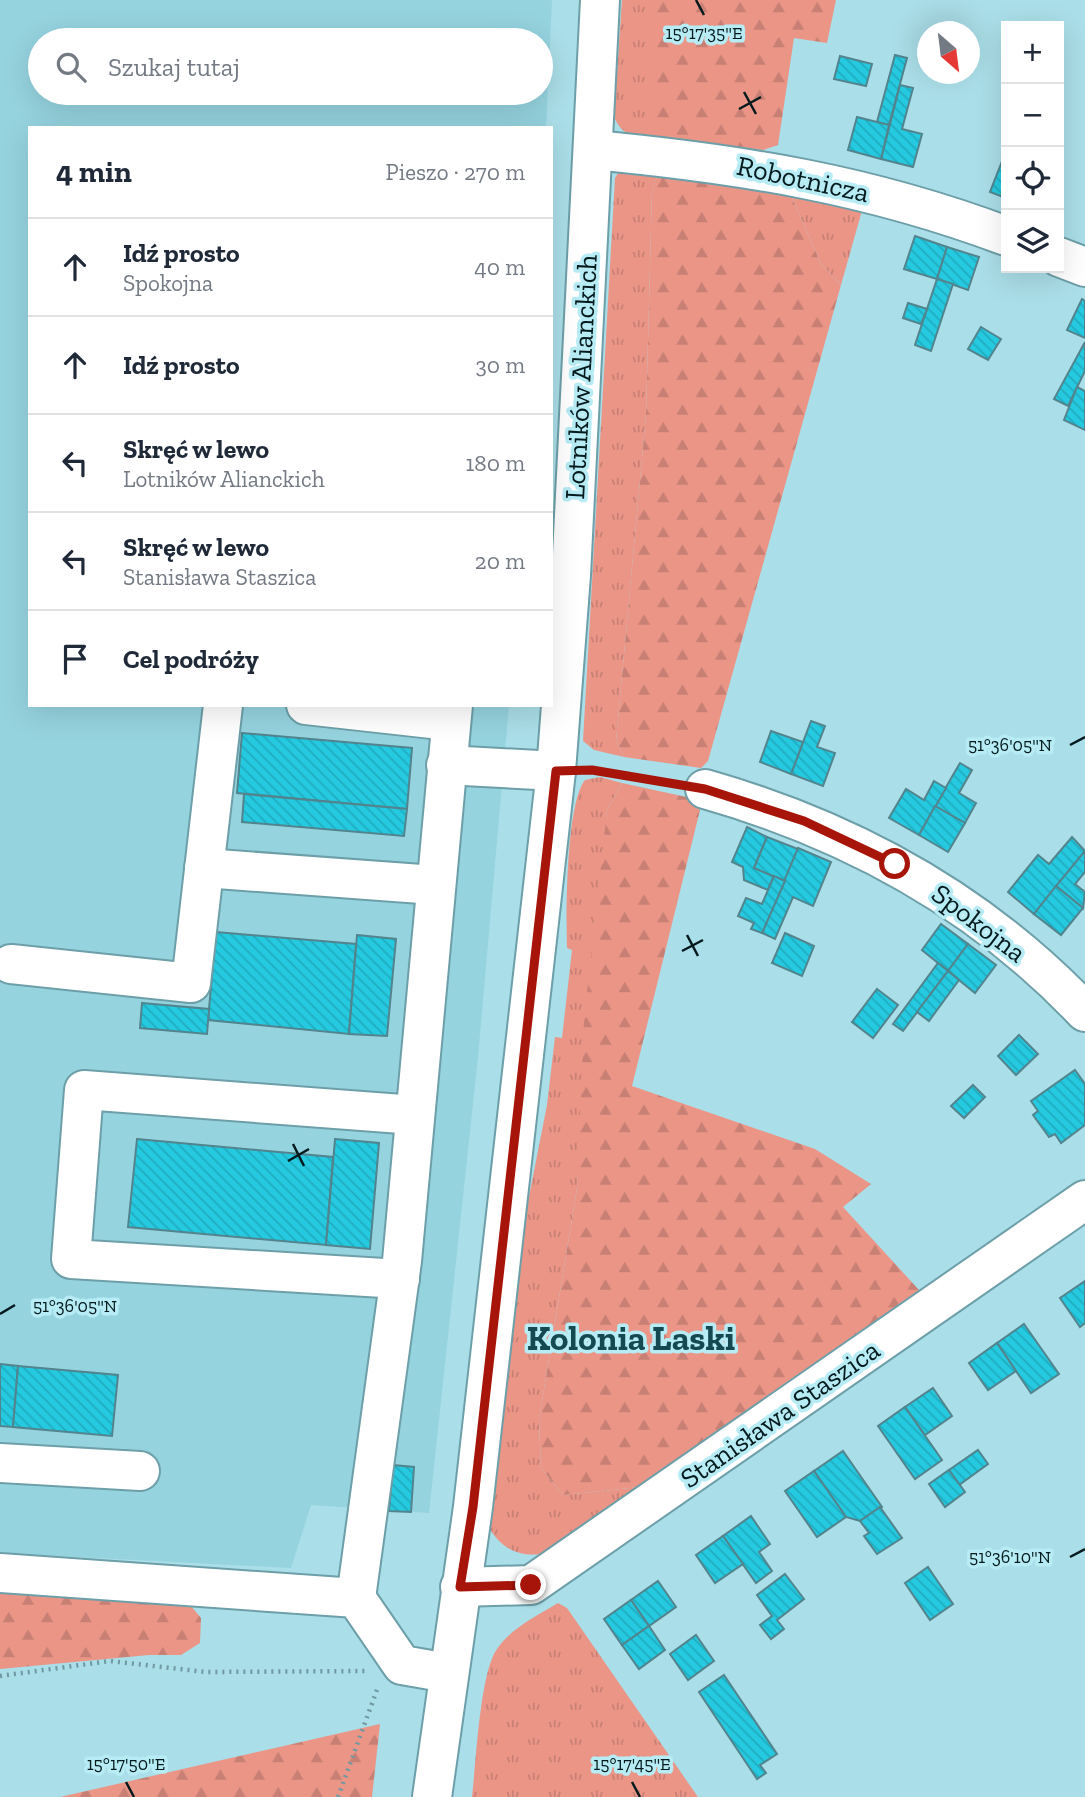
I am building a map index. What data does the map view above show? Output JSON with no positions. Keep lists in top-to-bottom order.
{
  "streets": {
    "street": [
      "Robotnicza",
      "Lotników Alianckich",
      "Spokojna",
      "Stanisława Staszica"
    ]
  },
  "crossings": [
    ["Robotnicza", "Lotników Alianckich"],
    ["Lotników Alianckich", "Stanisława Staszica"]
  ],
  "districts": ["Kolonia Laski"],
  "north": "bottom right",
  "page": {
    "map_buttons": ["+", "−"],
    "search": "Szukaj tutaj",
    "heading": ["4 min", "Pieszo · 270 m"],
    "list": [
      ["Idź prosto", "Spokojna", "40 m"],
      ["Idź prosto", "30 m"],
      ["Skręć w lewo", "Lotników Alianckich", "180 m"],
      ["Skręć w lewo", "Stanisława Staszica", "20 m"],
      "Cel podróży"
    ]
  },
  "coordinates": [
    "15°17'35\"E",
    "51°36'05\"N",
    "51°36'10\"N",
    "15°17'50\"E",
    "15°17'45\"E"
  ]
}
